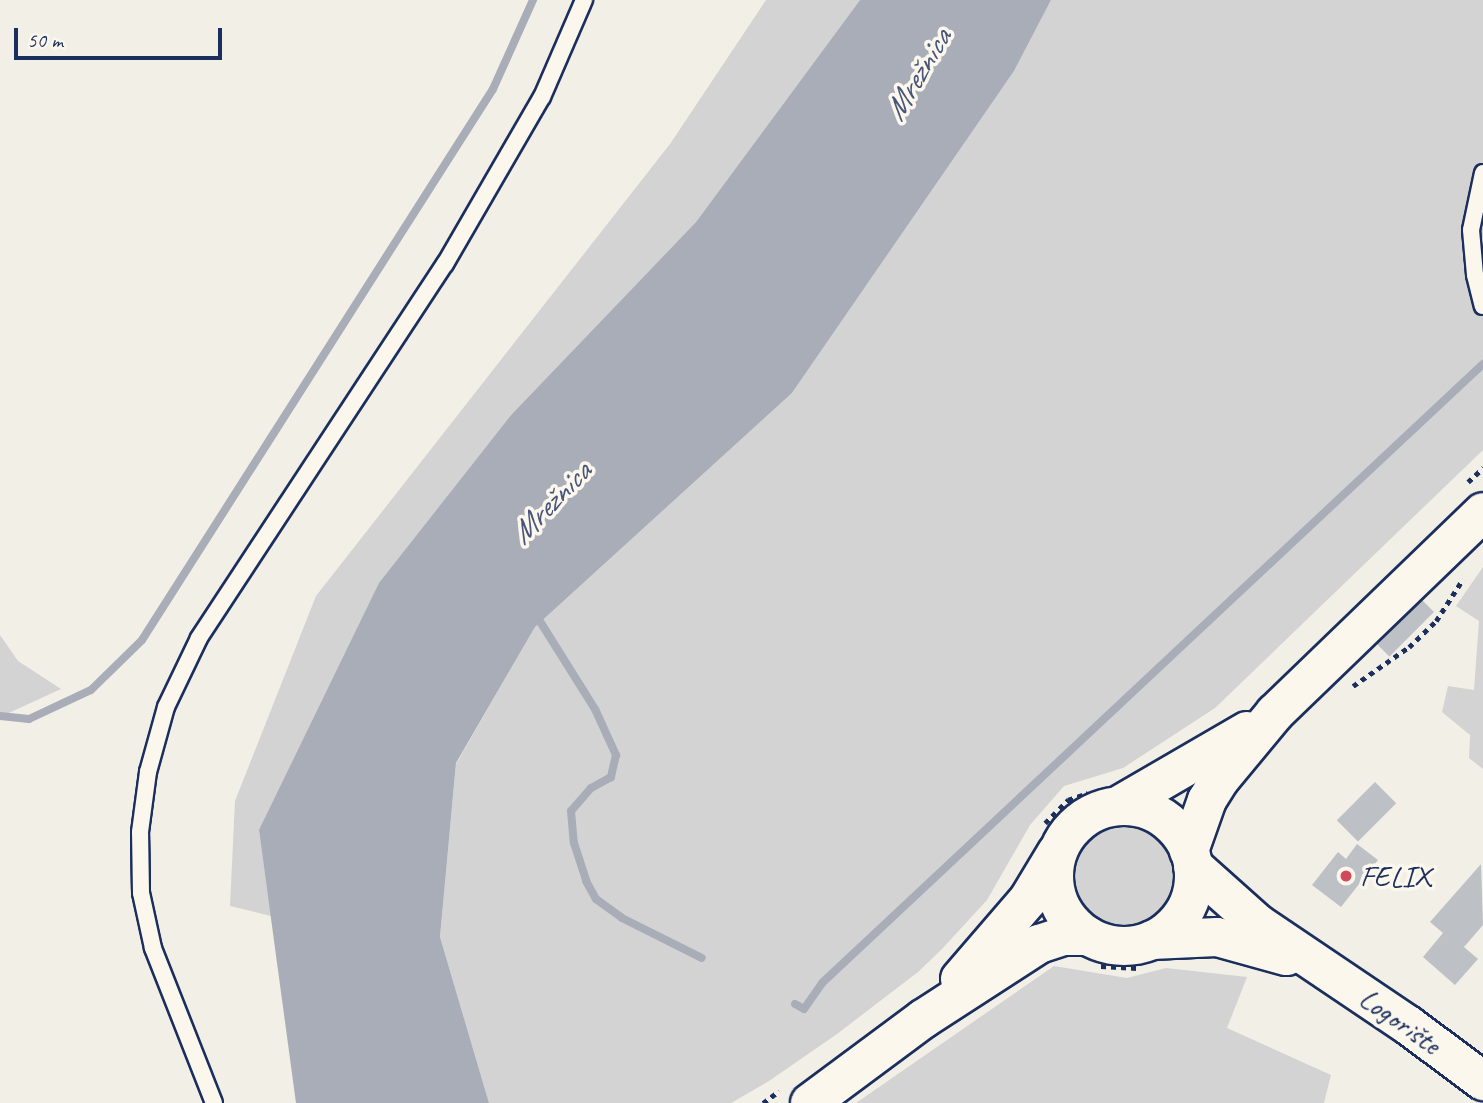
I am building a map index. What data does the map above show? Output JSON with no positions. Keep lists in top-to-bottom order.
{
  "streets": {
    "main road": ["Logorište"]
  },
  "water": ["Mrežnica"],
  "places": ["FELIX"],
  "scale_bar": "50 m"
}
